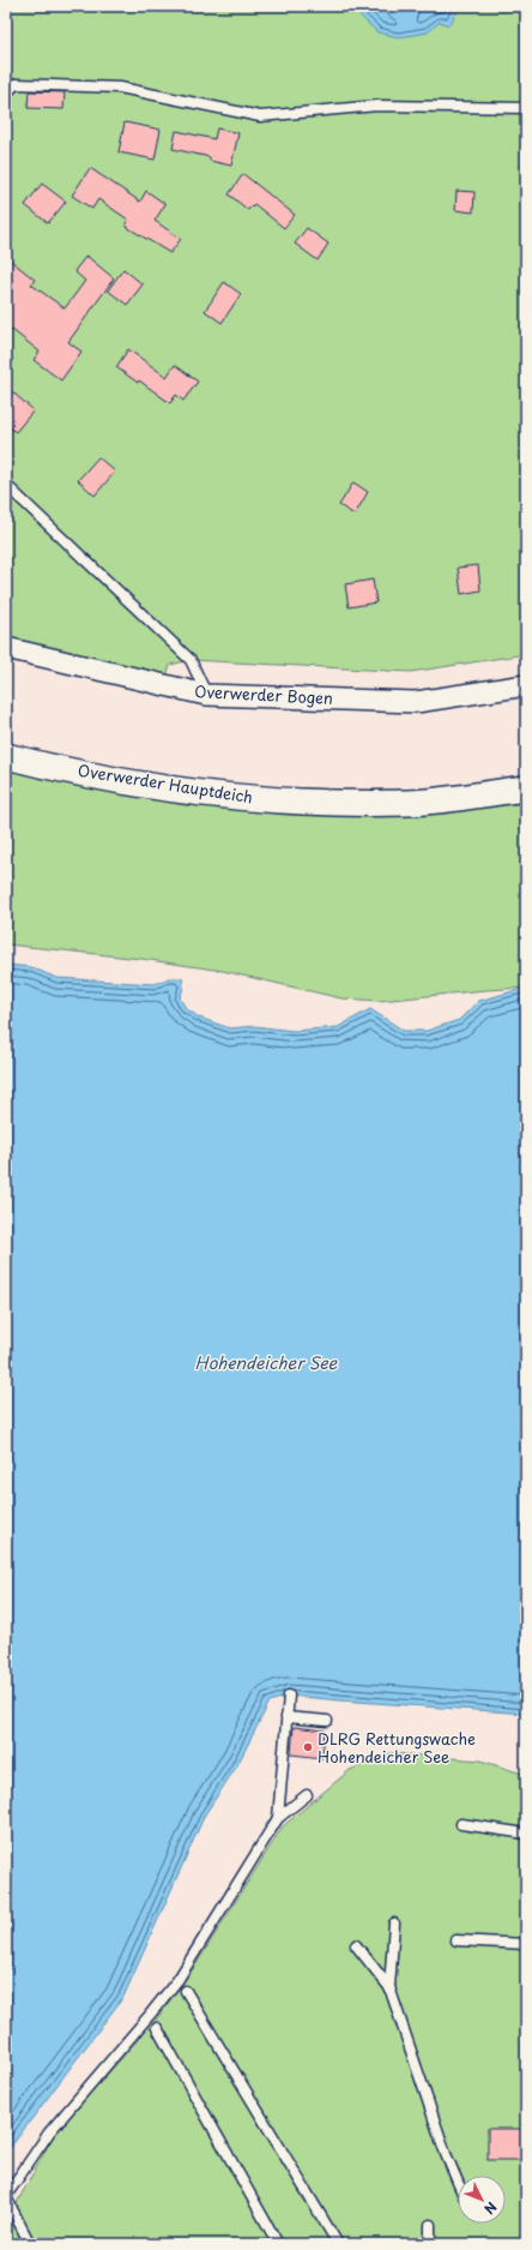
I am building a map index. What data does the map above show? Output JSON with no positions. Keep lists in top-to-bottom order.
{
  "streets": {
    "street": ["Overwerder Bogen", "Overwerder Hauptdeich"]
  },
  "water": ["Hohendeicher See"],
  "places": ["DLRG Rettungswache Hohendeicher See"],
  "north": "bottom right"
}
